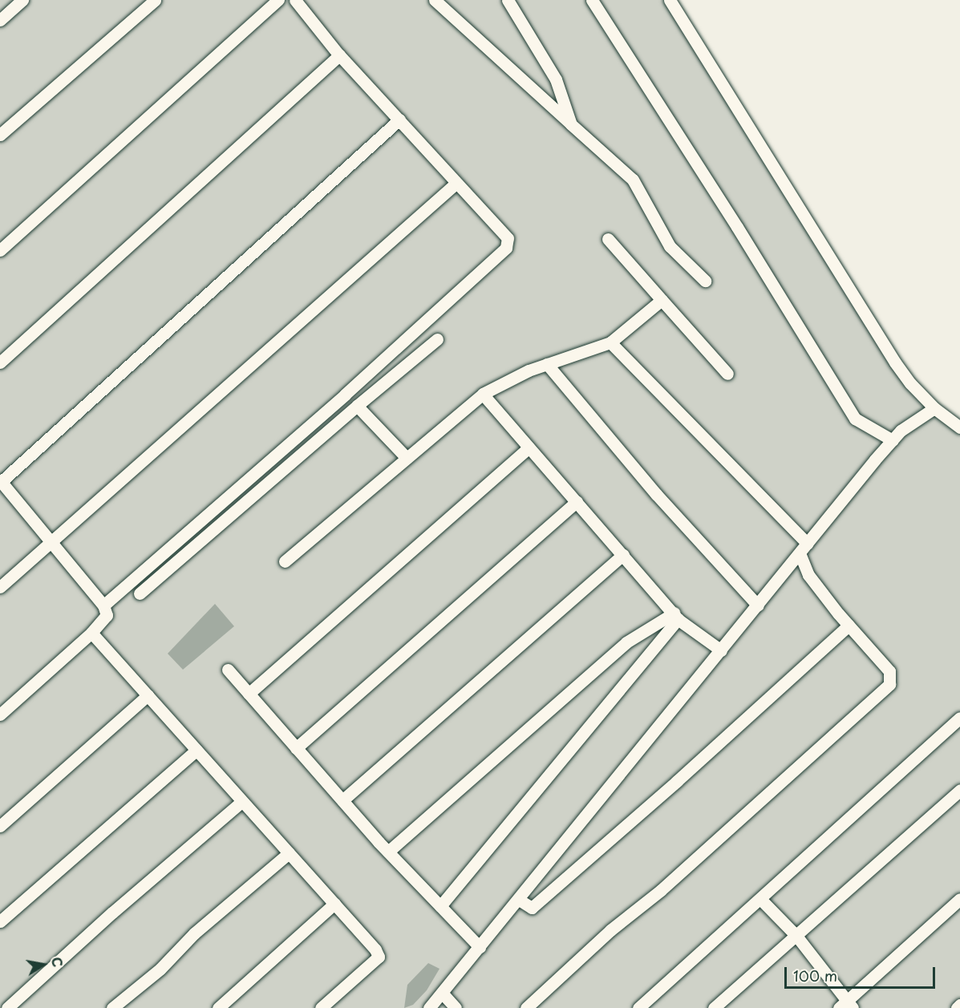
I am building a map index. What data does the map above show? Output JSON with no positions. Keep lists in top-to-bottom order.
{
  "scale_bar": "100 m",
  "north": "right"
}
